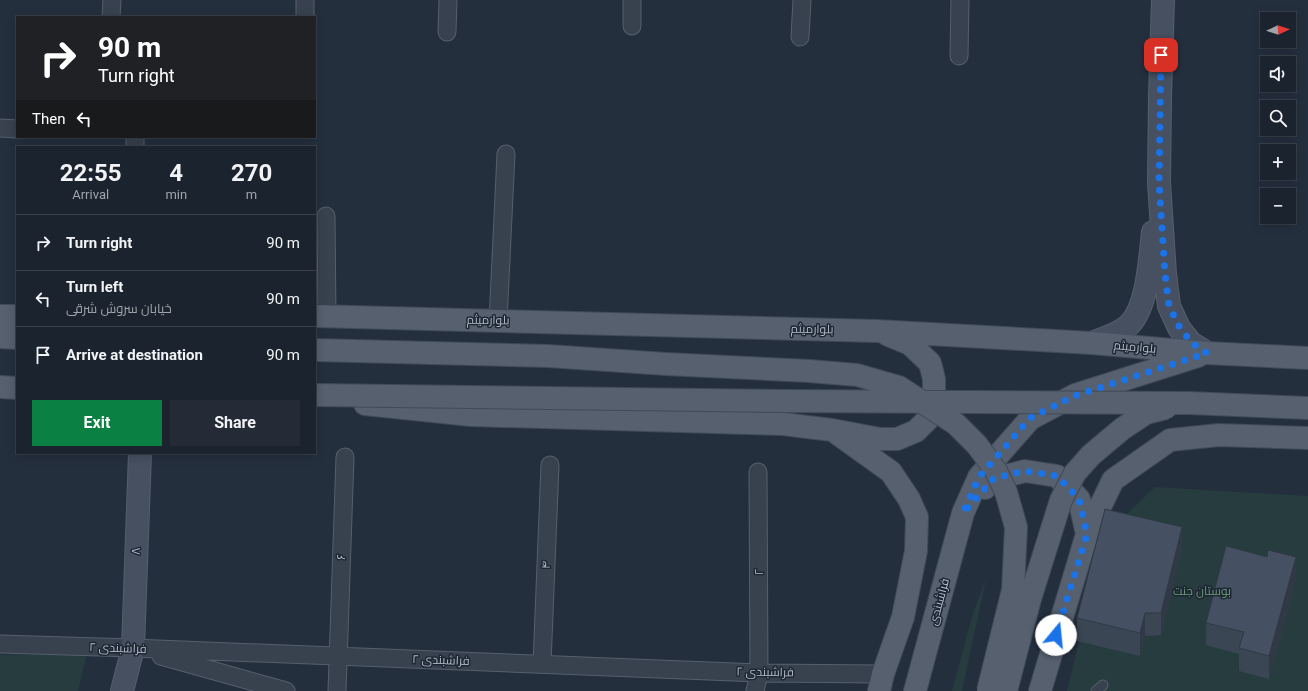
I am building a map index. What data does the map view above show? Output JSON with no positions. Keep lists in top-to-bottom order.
{
  "streets": {
    "main road": ["بلوارمیثم", "فراشبندی"],
    "street": [
      "۸",
      "۶",
      "۴",
      "۲",
      "۲ فراشبندی"
    ]
  },
  "crossings": [
    ["بلوارمیثم", "فراشبندی"],
    ["۸", "۲ فراشبندی"],
    ["۶", "۲ فراشبندی"],
    ["۴", "۲ فراشبندی"],
    ["۲", "۲ فراشبندی"]
  ],
  "parks": ["بوستان جنت"],
  "north": "right",
  "page": {
    "map_buttons": ["+", "−"],
    "turn": ["90 m", "Turn right"],
    "then": "Then",
    "eta": [
      "22:55",
      "Arrival",
      "4",
      "min",
      "270",
      "m"
    ],
    "list": [
      {
        "name": "Turn right",
        "value": "90 m"
      },
      {
        "name": "Turn left",
        "note": "خیابان سروش شرقی",
        "value": "90 m"
      },
      {
        "name": "Arrive at destination",
        "value": "90 m"
      }
    ],
    "buttons": ["Exit", "Share"]
  }
}
